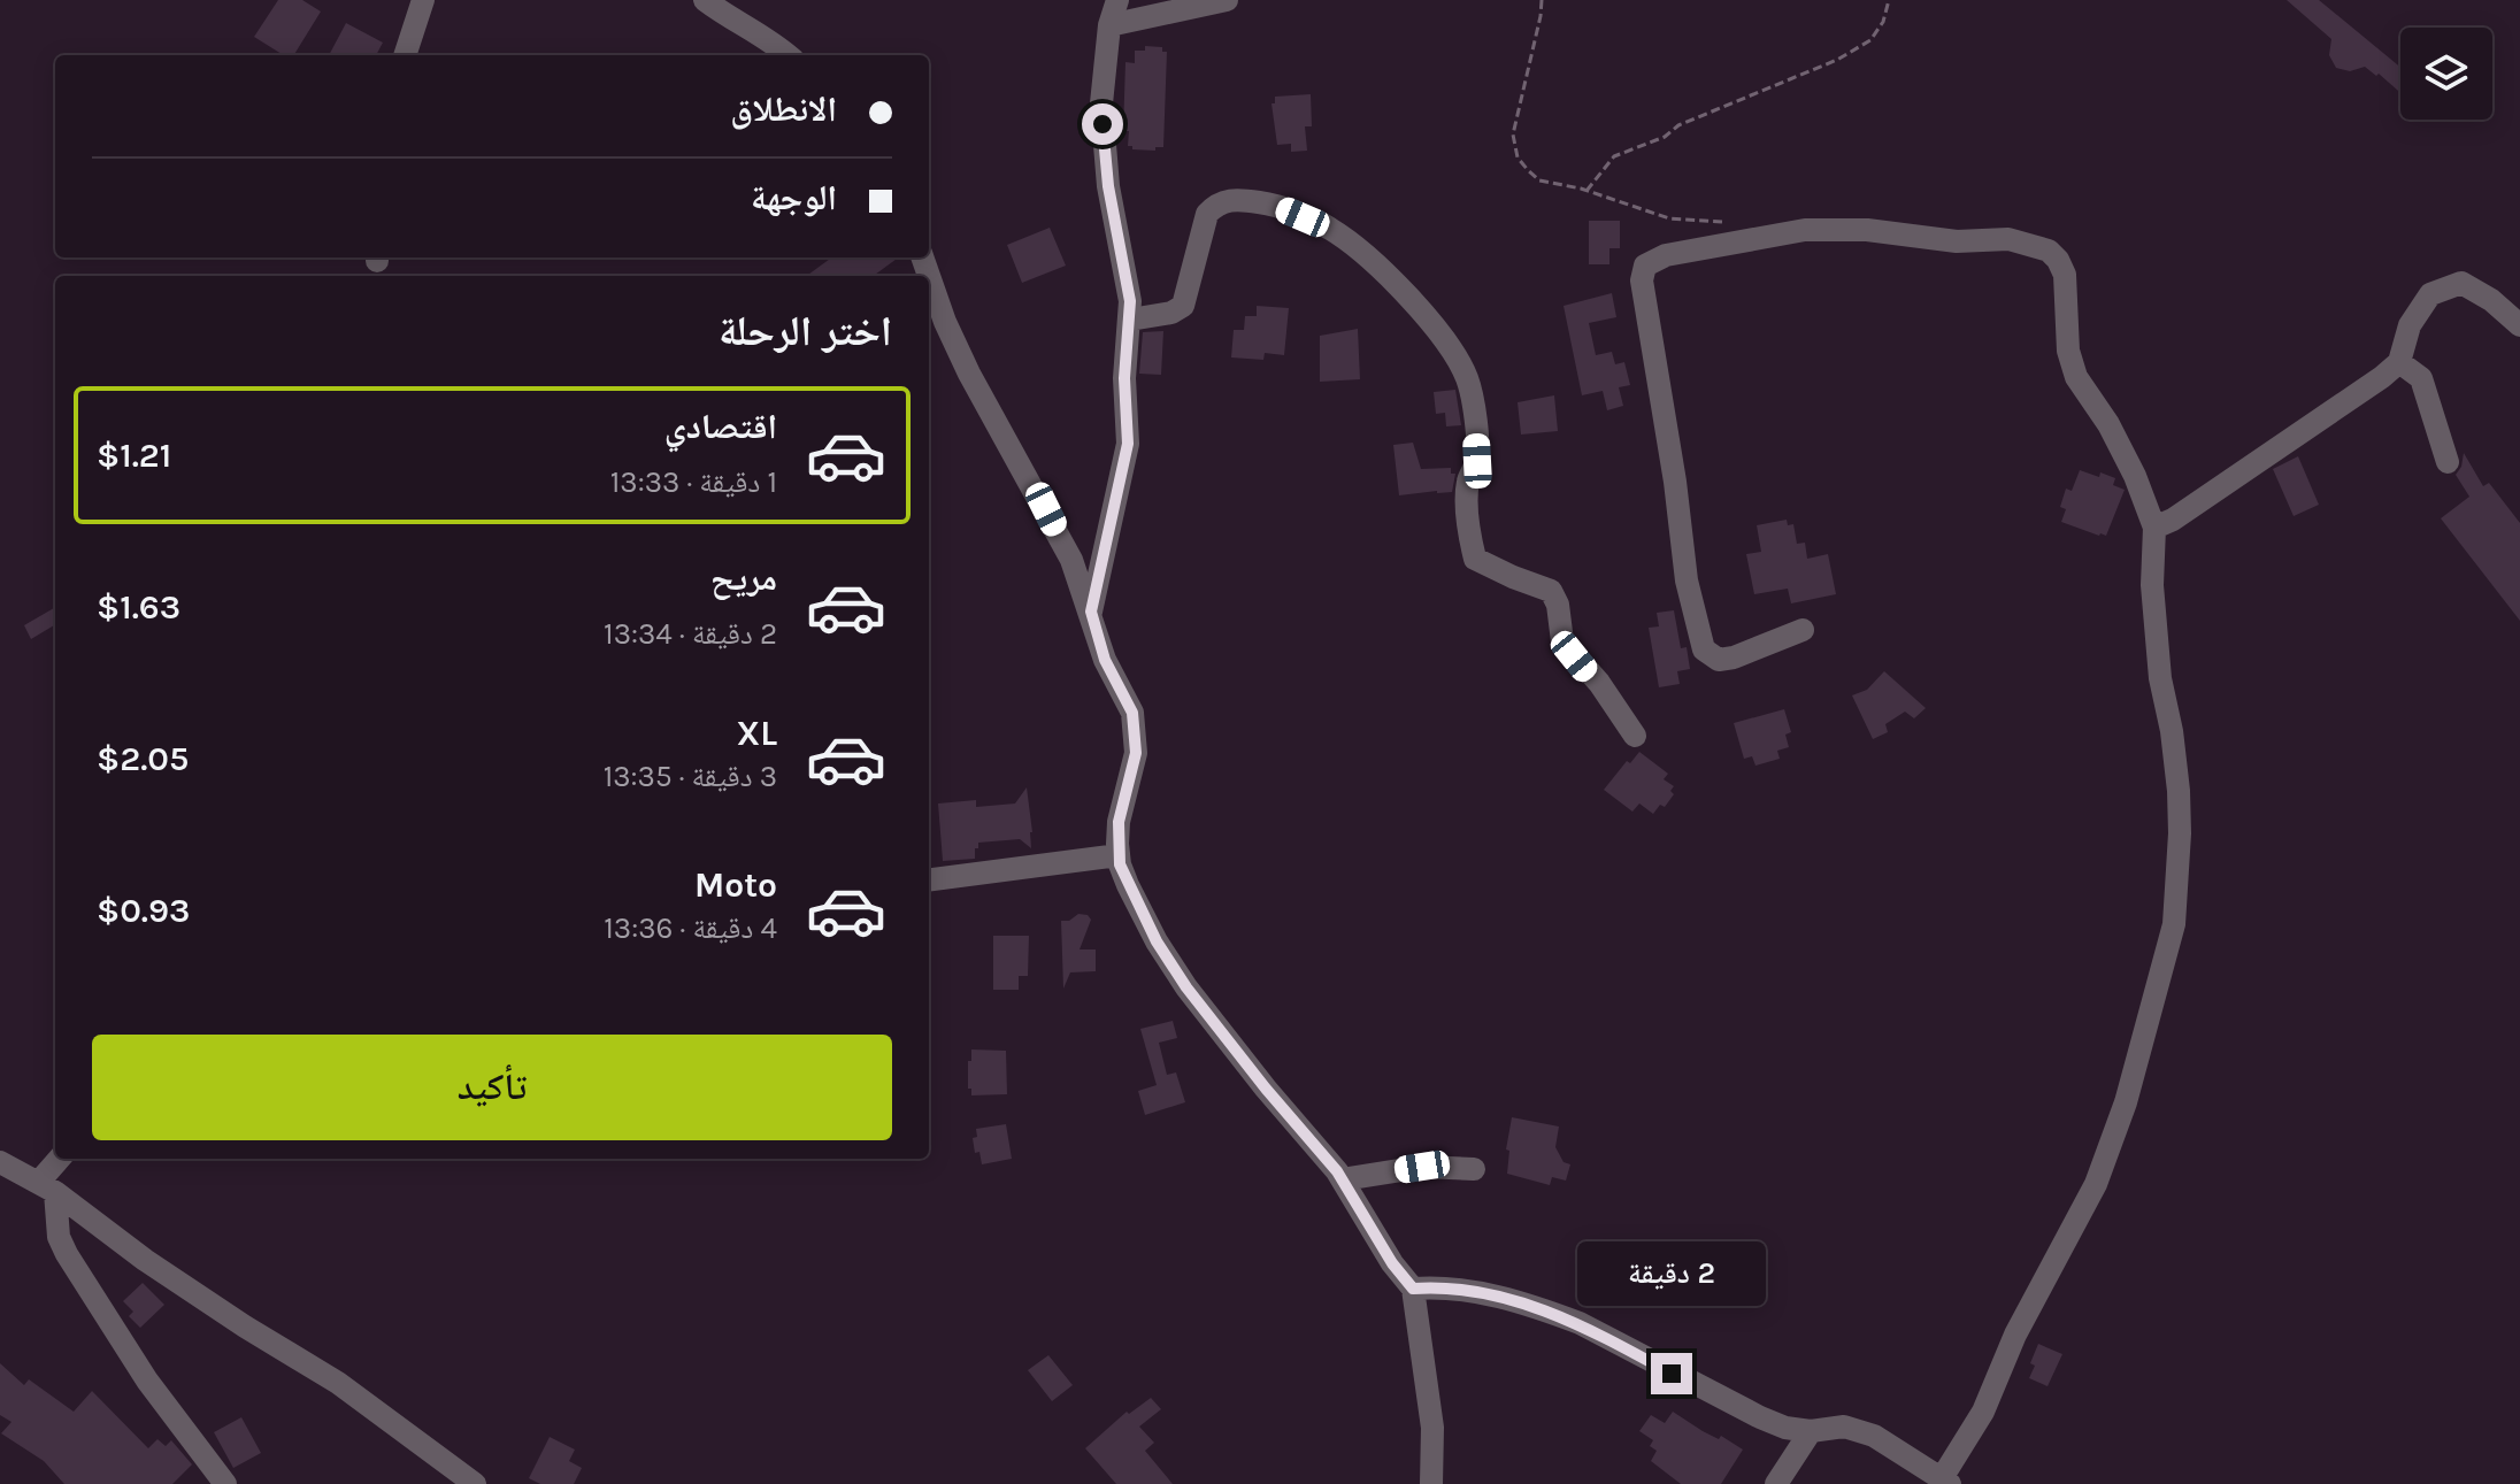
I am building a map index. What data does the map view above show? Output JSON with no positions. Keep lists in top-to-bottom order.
{
  "page": {
    "banner": ["الانطلاق", "الوجهة"],
    "heading": "اختر الرحلة",
    "list": [
      {
        "name": "اقتصادي",
        "note": "1 دقيقة · 13:33",
        "value": "$1.21"
      },
      {
        "name": "مريح",
        "note": "2 دقيقة · 13:34",
        "value": "$1.63"
      },
      {
        "name": "XL",
        "note": "3 دقيقة · 13:35",
        "value": "$2.05"
      },
      {
        "name": "Moto",
        "note": "4 دقيقة · 13:36",
        "value": "$0.93"
      }
    ],
    "buttons": "تأكيد",
    "bubble": "2 دقيقة"
  }
}
